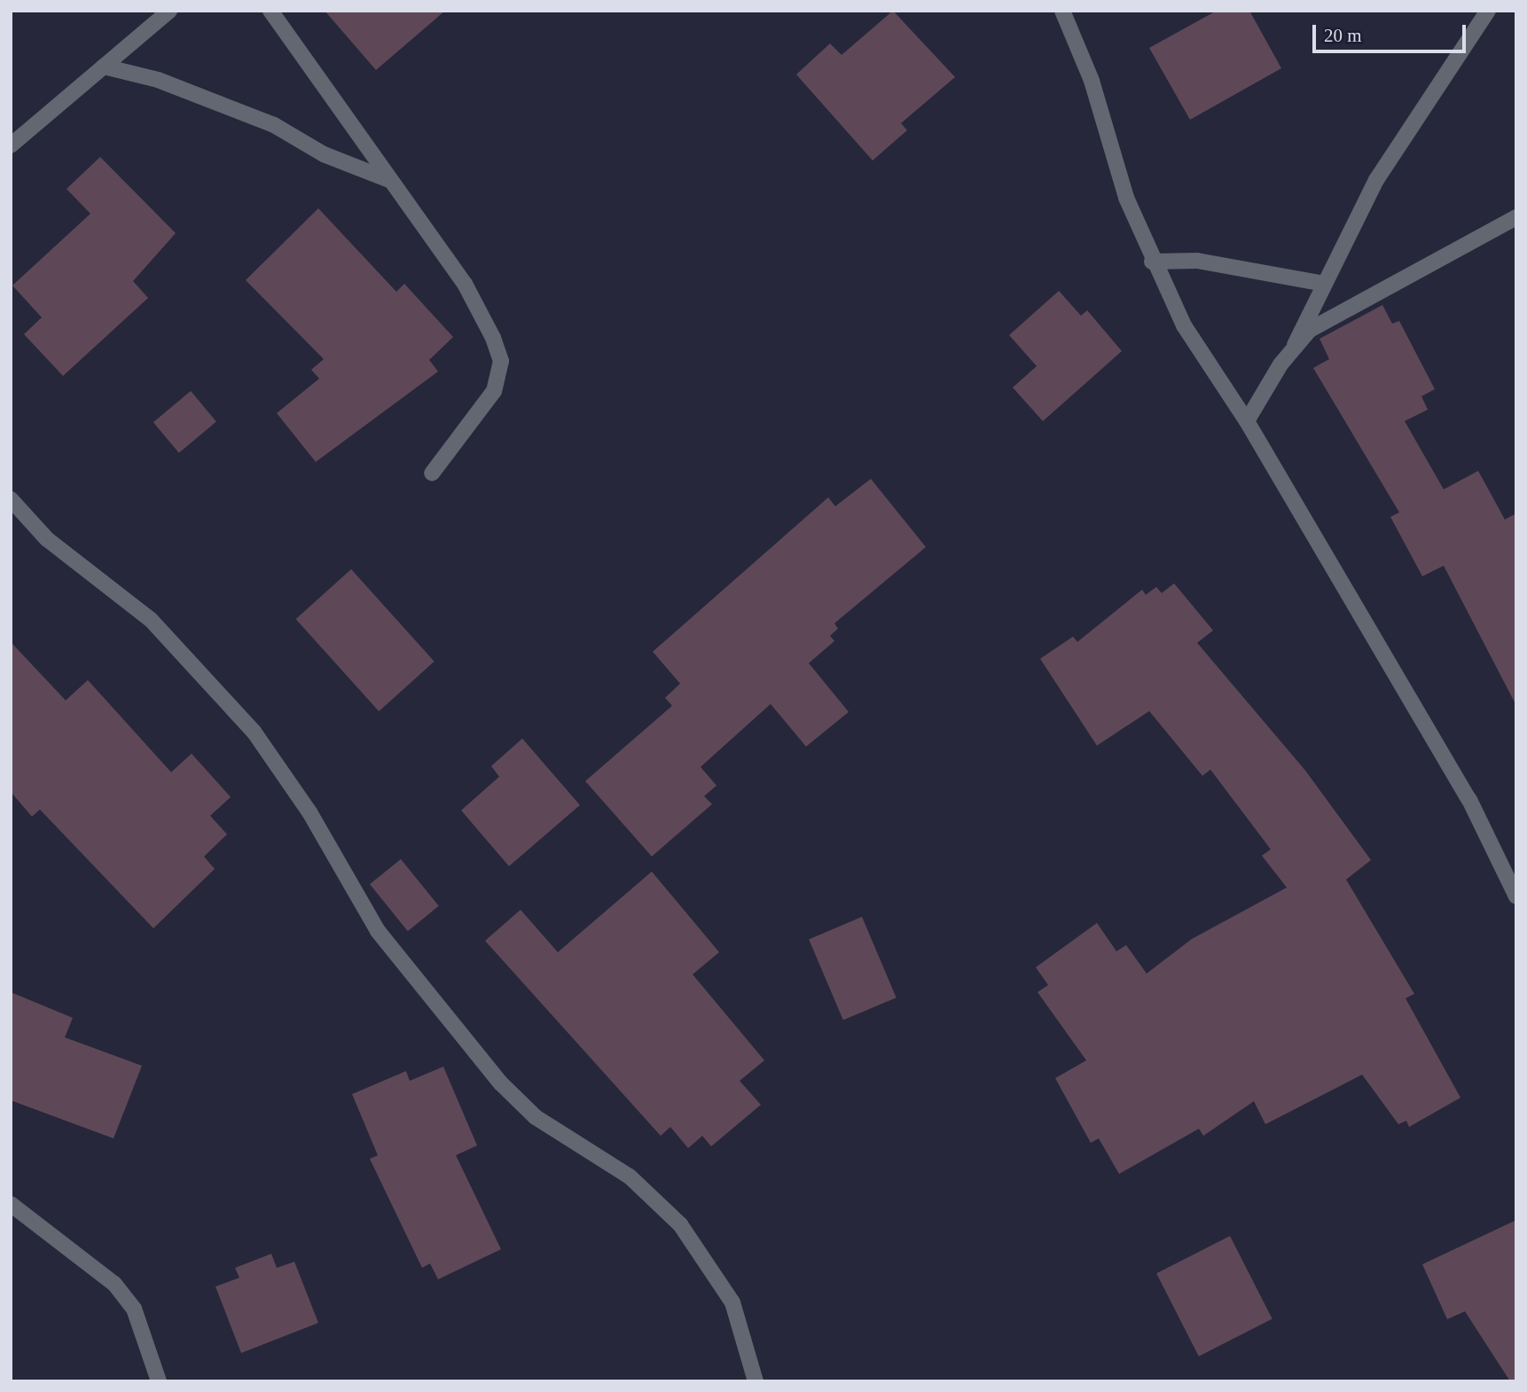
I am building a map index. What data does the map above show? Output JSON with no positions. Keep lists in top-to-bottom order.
{
  "scale_bar": "20 m"
}
